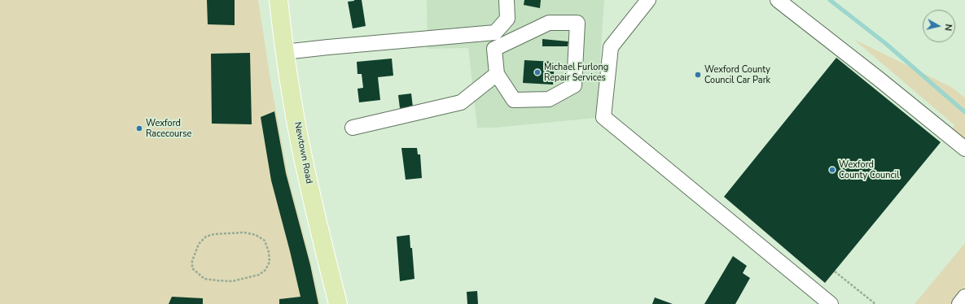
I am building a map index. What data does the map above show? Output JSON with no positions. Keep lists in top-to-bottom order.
{
  "streets": {
    "main road": ["Newtown Road"]
  },
  "places": [
    "Michael Furlong Repair Services",
    "Wexford County Council Car Park",
    "Wexford Racecourse",
    "Wexford County Council"
  ],
  "north": "right"
}
